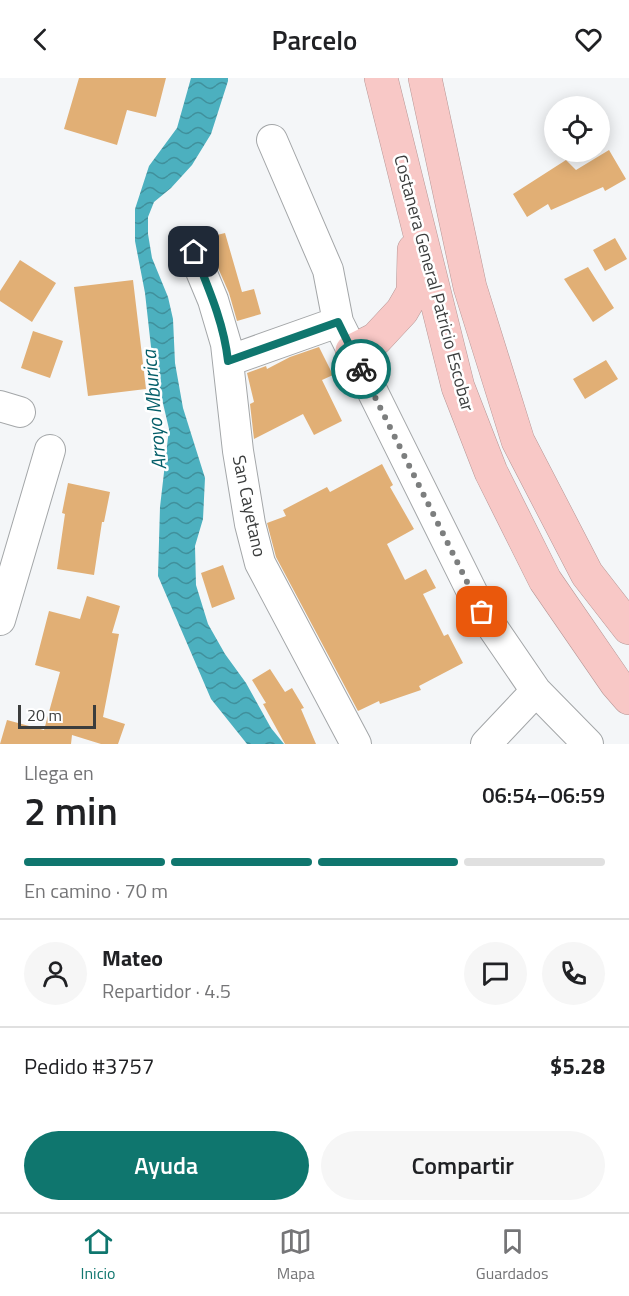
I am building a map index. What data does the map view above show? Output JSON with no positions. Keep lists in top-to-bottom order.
{
  "streets": {
    "highway": ["Costanera General Patricio Escobar"],
    "street": ["San Cayetano"]
  },
  "water": ["Arroyo Mburica"],
  "scale_bar": "20 m",
  "page": {
    "header": "Parcelo",
    "scale": "20 m",
    "heading": ["2 min", "Llega en", "06:54–06:59"],
    "panel": [
      "Mateo",
      "Repartidor · 4.5",
      "Pedido #3757",
      "$5.28"
    ],
    "bar": "En camino · 70 m",
    "buttons": ["Ayuda", "Compartir"],
    "tabs": ["Inicio", "Mapa", "Guardados"]
  }
}
